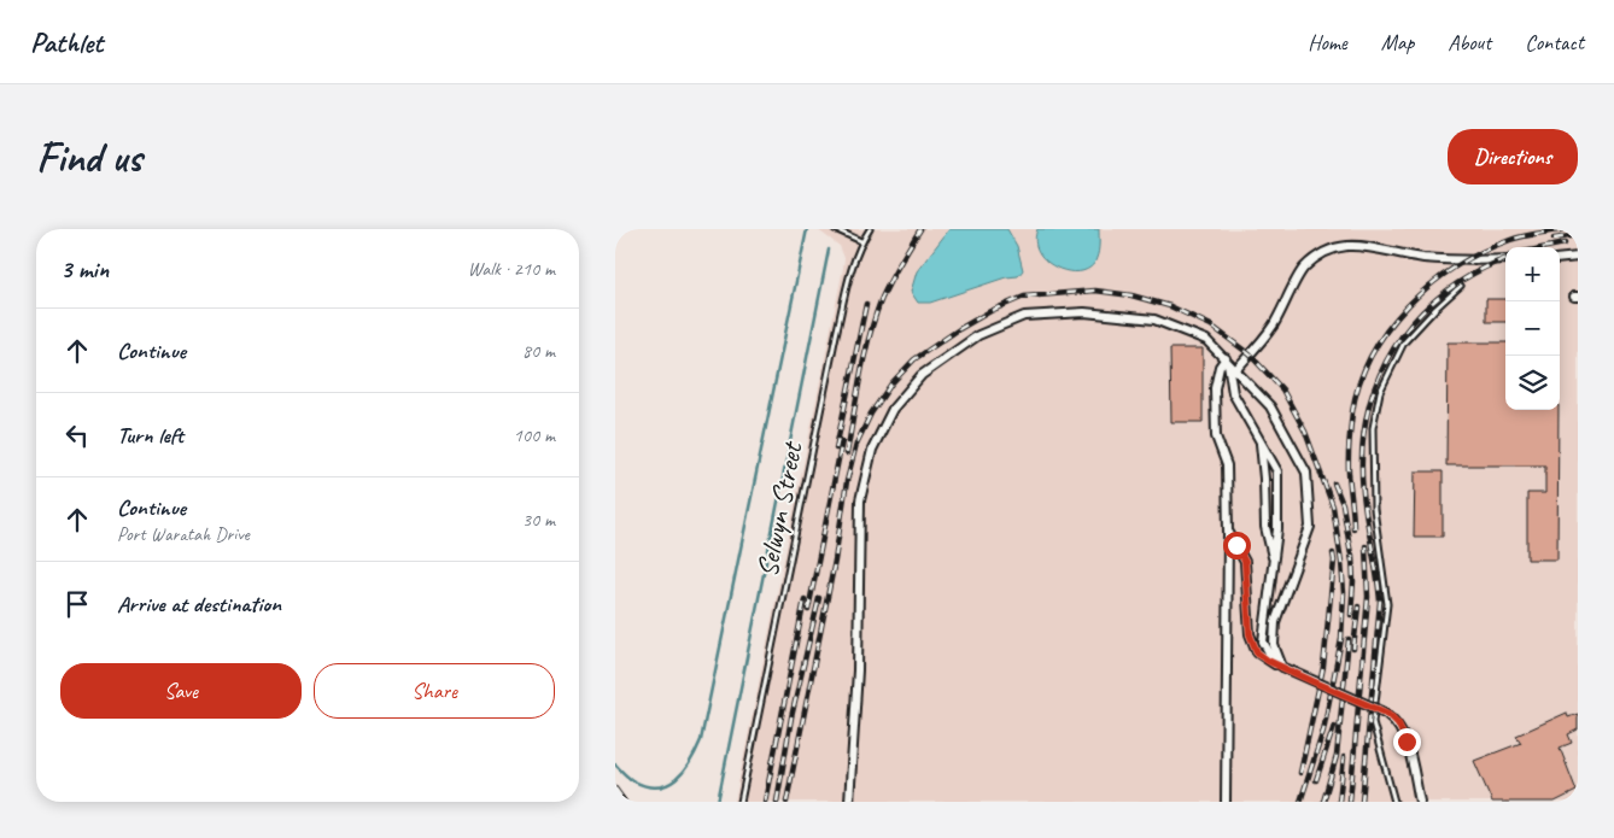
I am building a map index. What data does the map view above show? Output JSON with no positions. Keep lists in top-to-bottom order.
{
  "streets": {
    "lane": ["Selwyn Street"]
  },
  "page": {
    "header": "Pathlet",
    "nav": [
      "Home",
      "Map",
      "About",
      "Contact"
    ],
    "buttons": [
      "Directions",
      ["Save", "Share"]
    ],
    "title": "Find us",
    "heading": ["3 min", "Walk · 210 m"],
    "map_buttons": ["+", "−"],
    "list": [
      ["Continue", "80 m"],
      ["Turn left", "100 m"],
      ["Continue", "Port Waratah Drive", "30 m"],
      "Arrive at destination"
    ]
  }
}
